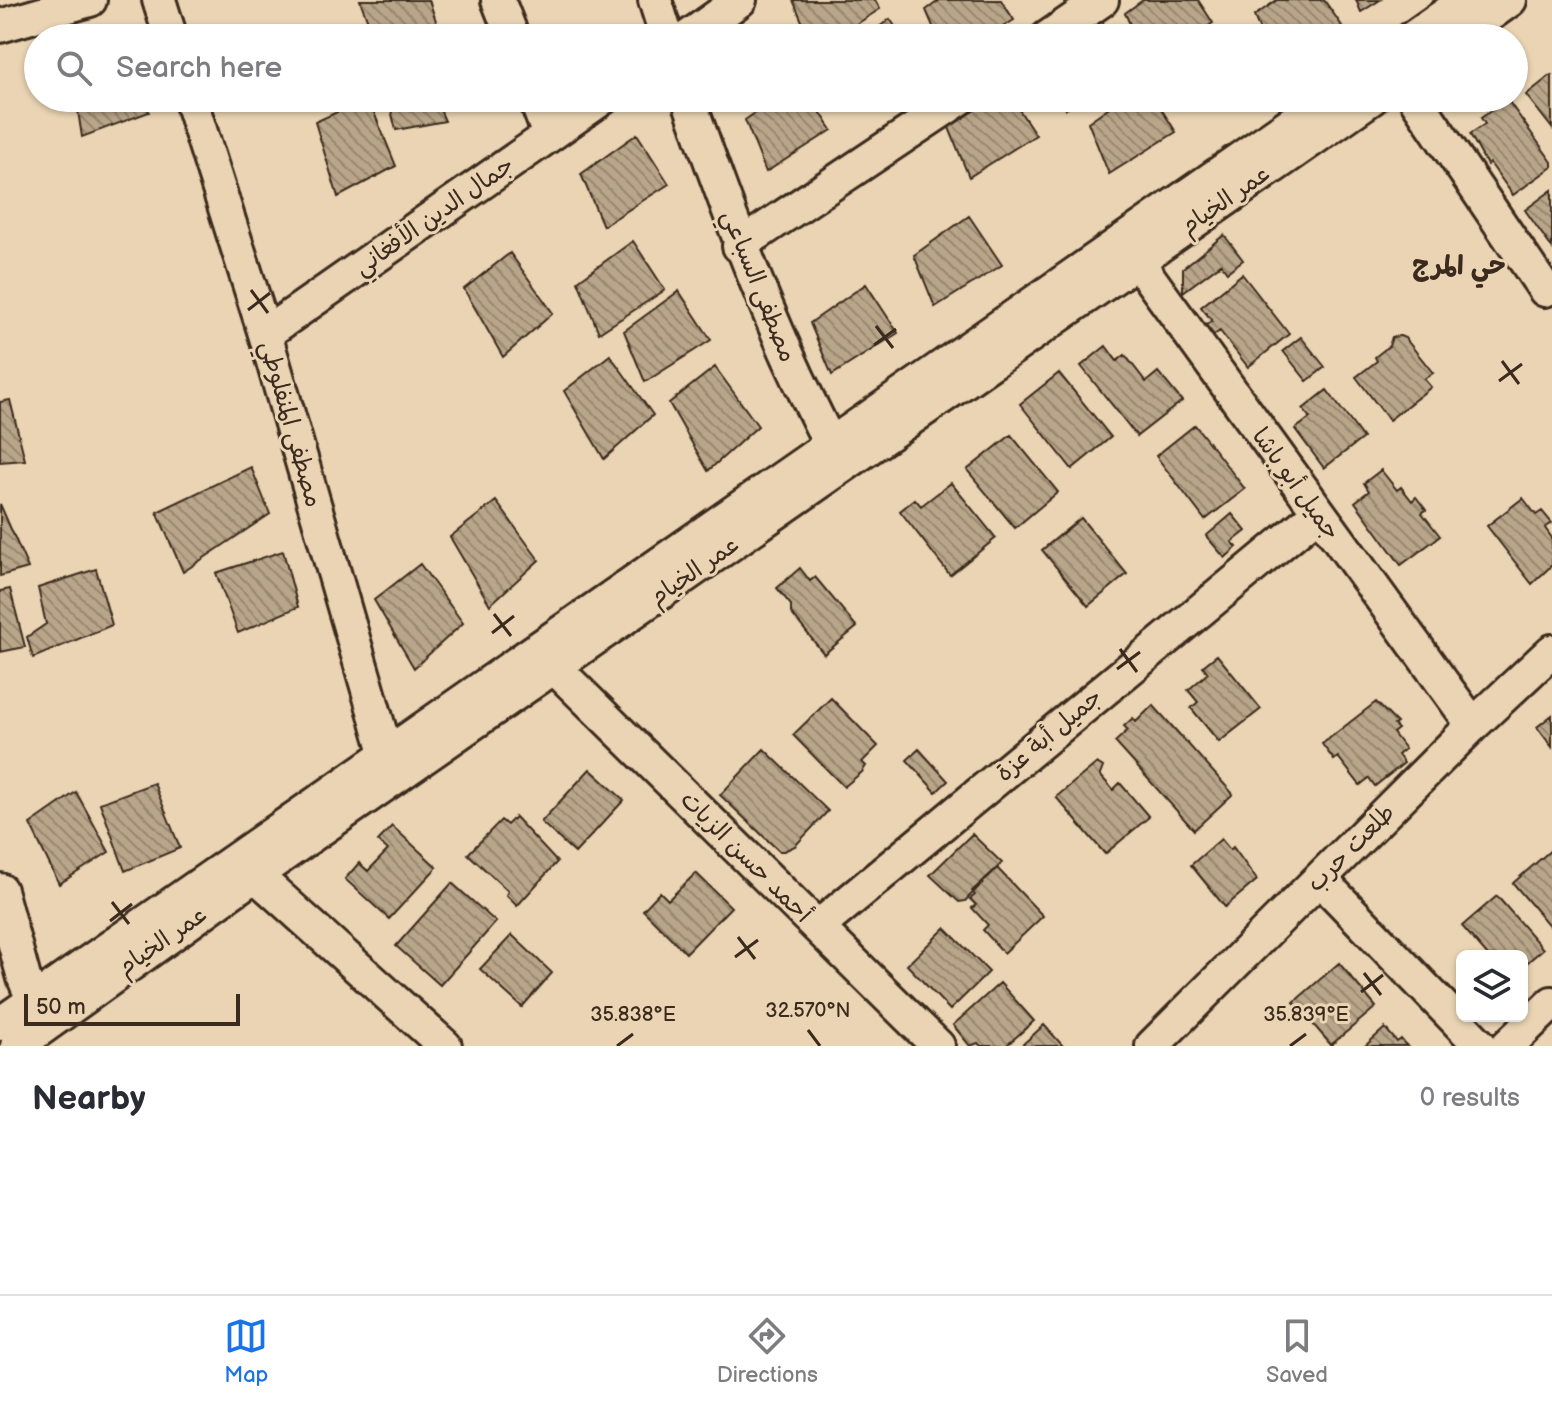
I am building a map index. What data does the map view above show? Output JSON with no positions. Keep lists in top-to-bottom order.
{
  "streets": {
    "street": [
      "عمر الخيام",
      "جمال الدين الأفغاني",
      "مصطفى السباعي",
      "مصطفى المنفلوطي",
      "جميل أبو باشا",
      "جميل أبة عزة",
      "طلعت حرب",
      "أحمد حسن الزيات"
    ]
  },
  "crossings": [
    ["عمر الخيام", "مصطفى السباعي"],
    ["عمر الخيام", "مصطفى المنفلوطي"],
    ["عمر الخيام", "جميل أبو باشا"],
    ["عمر الخيام", "أحمد حسن الزيات"],
    ["جمال الدين الأفغاني", "مصطفى المنفلوطي"],
    ["جميل أبو باشا", "جميل أبة عزة"],
    ["جميل أبو باشا", "طلعت حرب"],
    ["جميل أبة عزة", "أحمد حسن الزيات"]
  ],
  "districts": ["حي المرج"],
  "scale_bar": "50 m",
  "page": {
    "search": "Search here",
    "scale": "50 m",
    "heading": ["Nearby", "0 results"],
    "nav": ["Map", "Directions", "Saved"]
  },
  "coordinates": ["32.570°N", "35.838°E", "35.839°E"]
}
